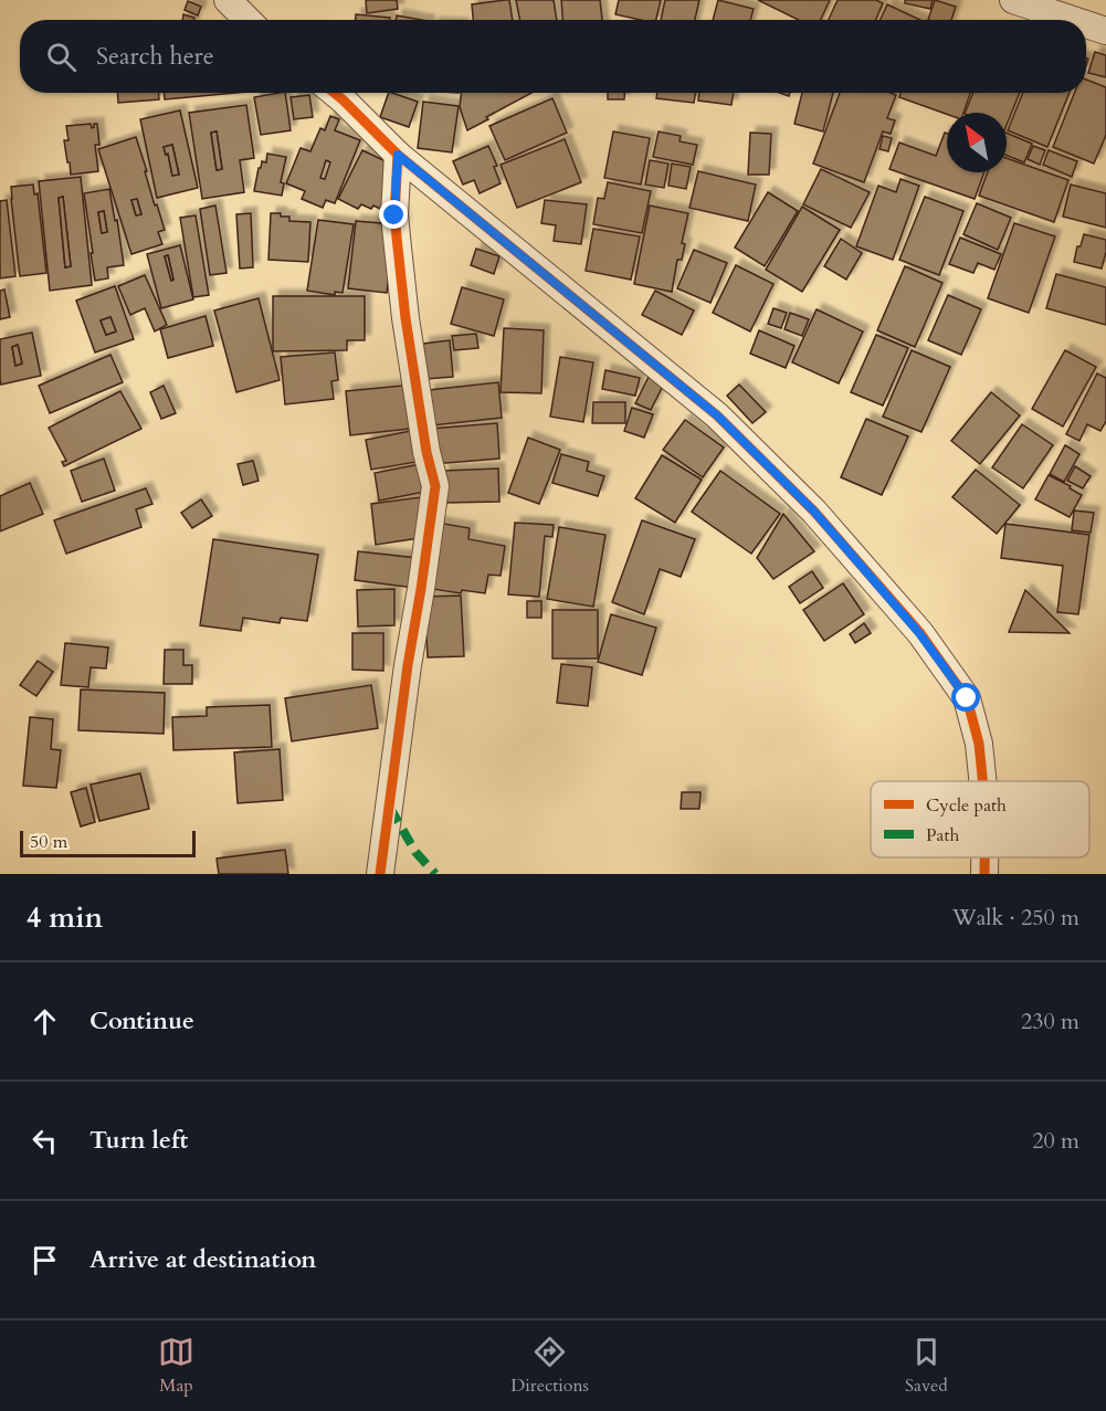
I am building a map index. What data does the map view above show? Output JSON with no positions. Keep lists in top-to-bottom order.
{
  "legend": ["Cycle path", "Path"],
  "scale_bar": "50 m",
  "north": "top left",
  "page": {
    "search": "Search here",
    "scale": "50 m",
    "heading": ["4 min", "Walk · 250 m"],
    "list": [
      ["Continue", "230 m"],
      ["Turn left", "20 m"],
      "Arrive at destination"
    ],
    "nav": ["Map", "Directions", "Saved"]
  }
}
